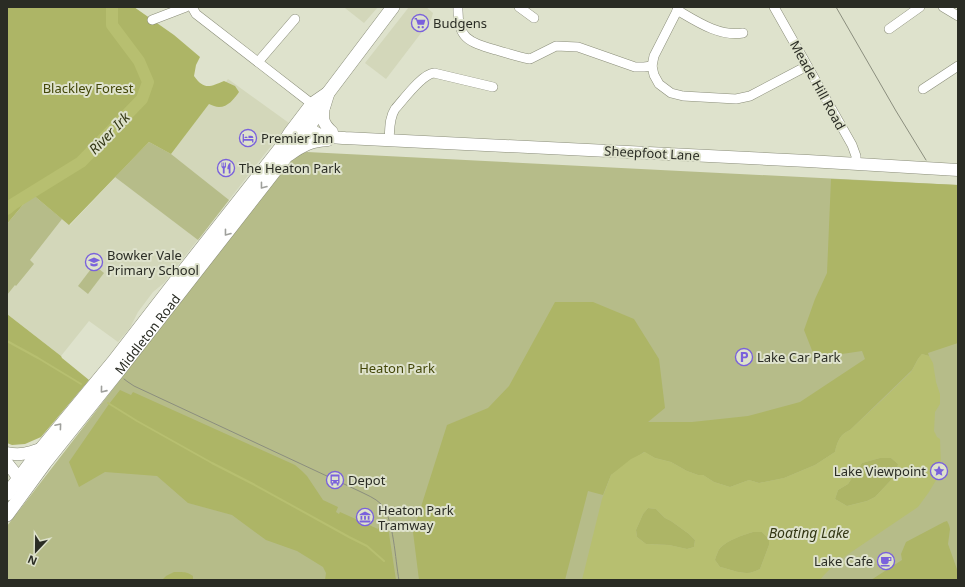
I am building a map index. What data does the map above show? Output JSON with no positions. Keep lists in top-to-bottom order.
{
  "streets": {
    "highway": ["Middleton Road"],
    "main road": ["Sheepfoot Lane"],
    "street": ["Meade Hill Road"]
  },
  "crossings": [
    ["Meade Hill Road", "Sheepfoot Lane"],
    ["Sheepfoot Lane", "Middleton Road"]
  ],
  "water": ["River Irk", "Boating Lake"],
  "parks": ["Blackley Forest", "Heaton Park"],
  "places": {
    "supermarket": ["Budgens"],
    "hotel": ["Premier Inn"],
    "restaurant": ["The Heaton Park"],
    "school or university": ["Bowker Vale Primary School"],
    "parking": ["Lake Car Park"],
    "place": ["Lake Viewpoint"],
    "bus stop": ["Depot"],
    "museum": ["Heaton Park Tramway"],
    "cafe": ["Lake Cafe"]
  },
  "north": "bottom"
}
